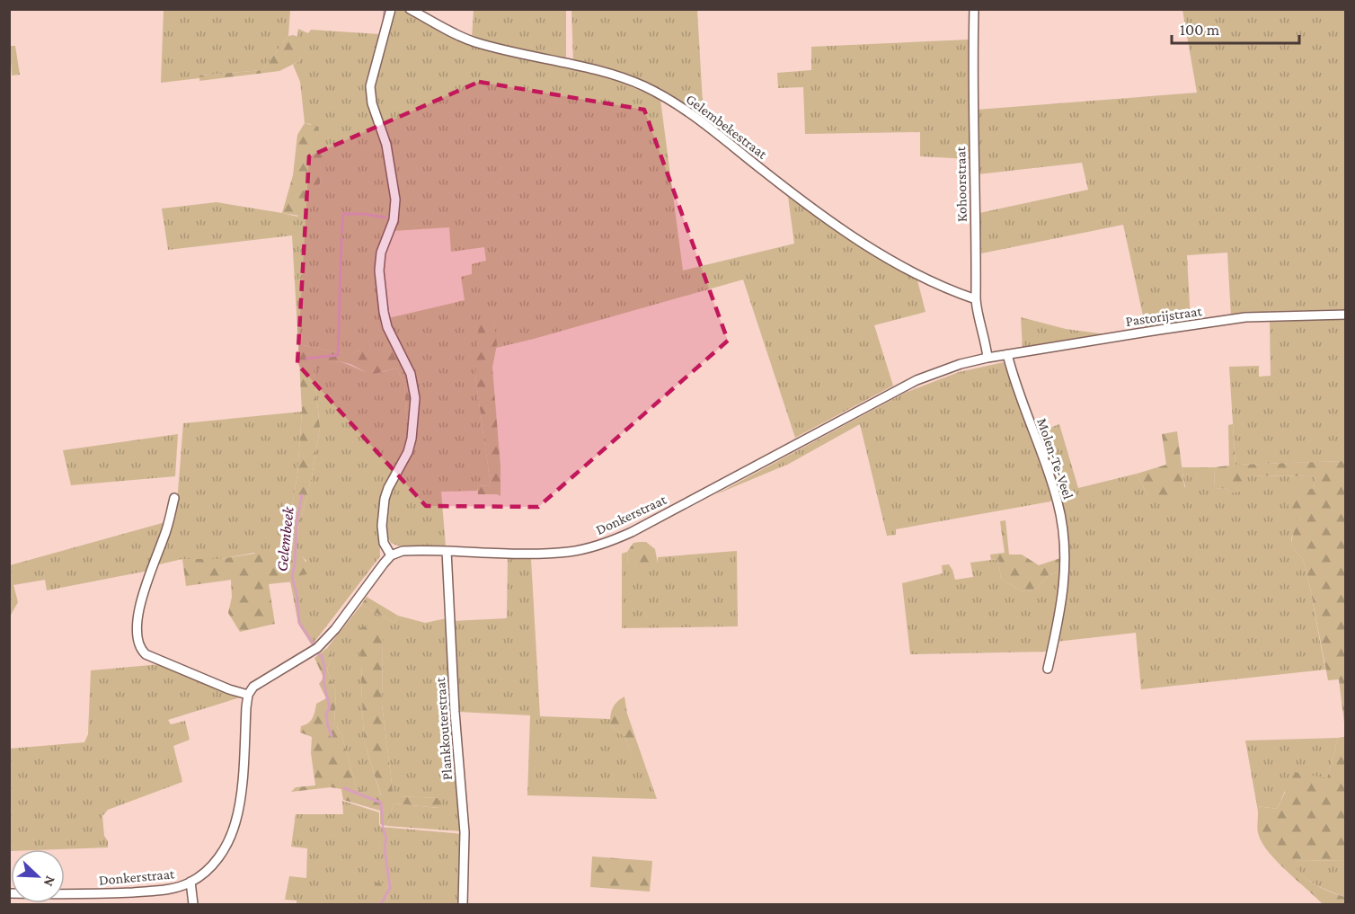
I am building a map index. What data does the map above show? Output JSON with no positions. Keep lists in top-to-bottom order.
{
  "streets": {
    "street": [
      "Gelembekestraat",
      "Kohoorstraat",
      "Pastorijstraat",
      "Molen-Te-Veel",
      "Donkerstraat",
      "Plankkouterstraat"
    ]
  },
  "crossings": [
    ["Gelembekestraat", "Kohoorstraat"],
    ["Kohoorstraat", "Pastorijstraat"],
    ["Kohoorstraat", "Donkerstraat"],
    ["Pastorijstraat", "Molen-Te-Veel"],
    ["Pastorijstraat", "Donkerstraat"],
    ["Donkerstraat", "Plankkouterstraat"]
  ],
  "water": ["Gelembeek"],
  "scale_bar": "100 m",
  "north": "bottom right"
}
